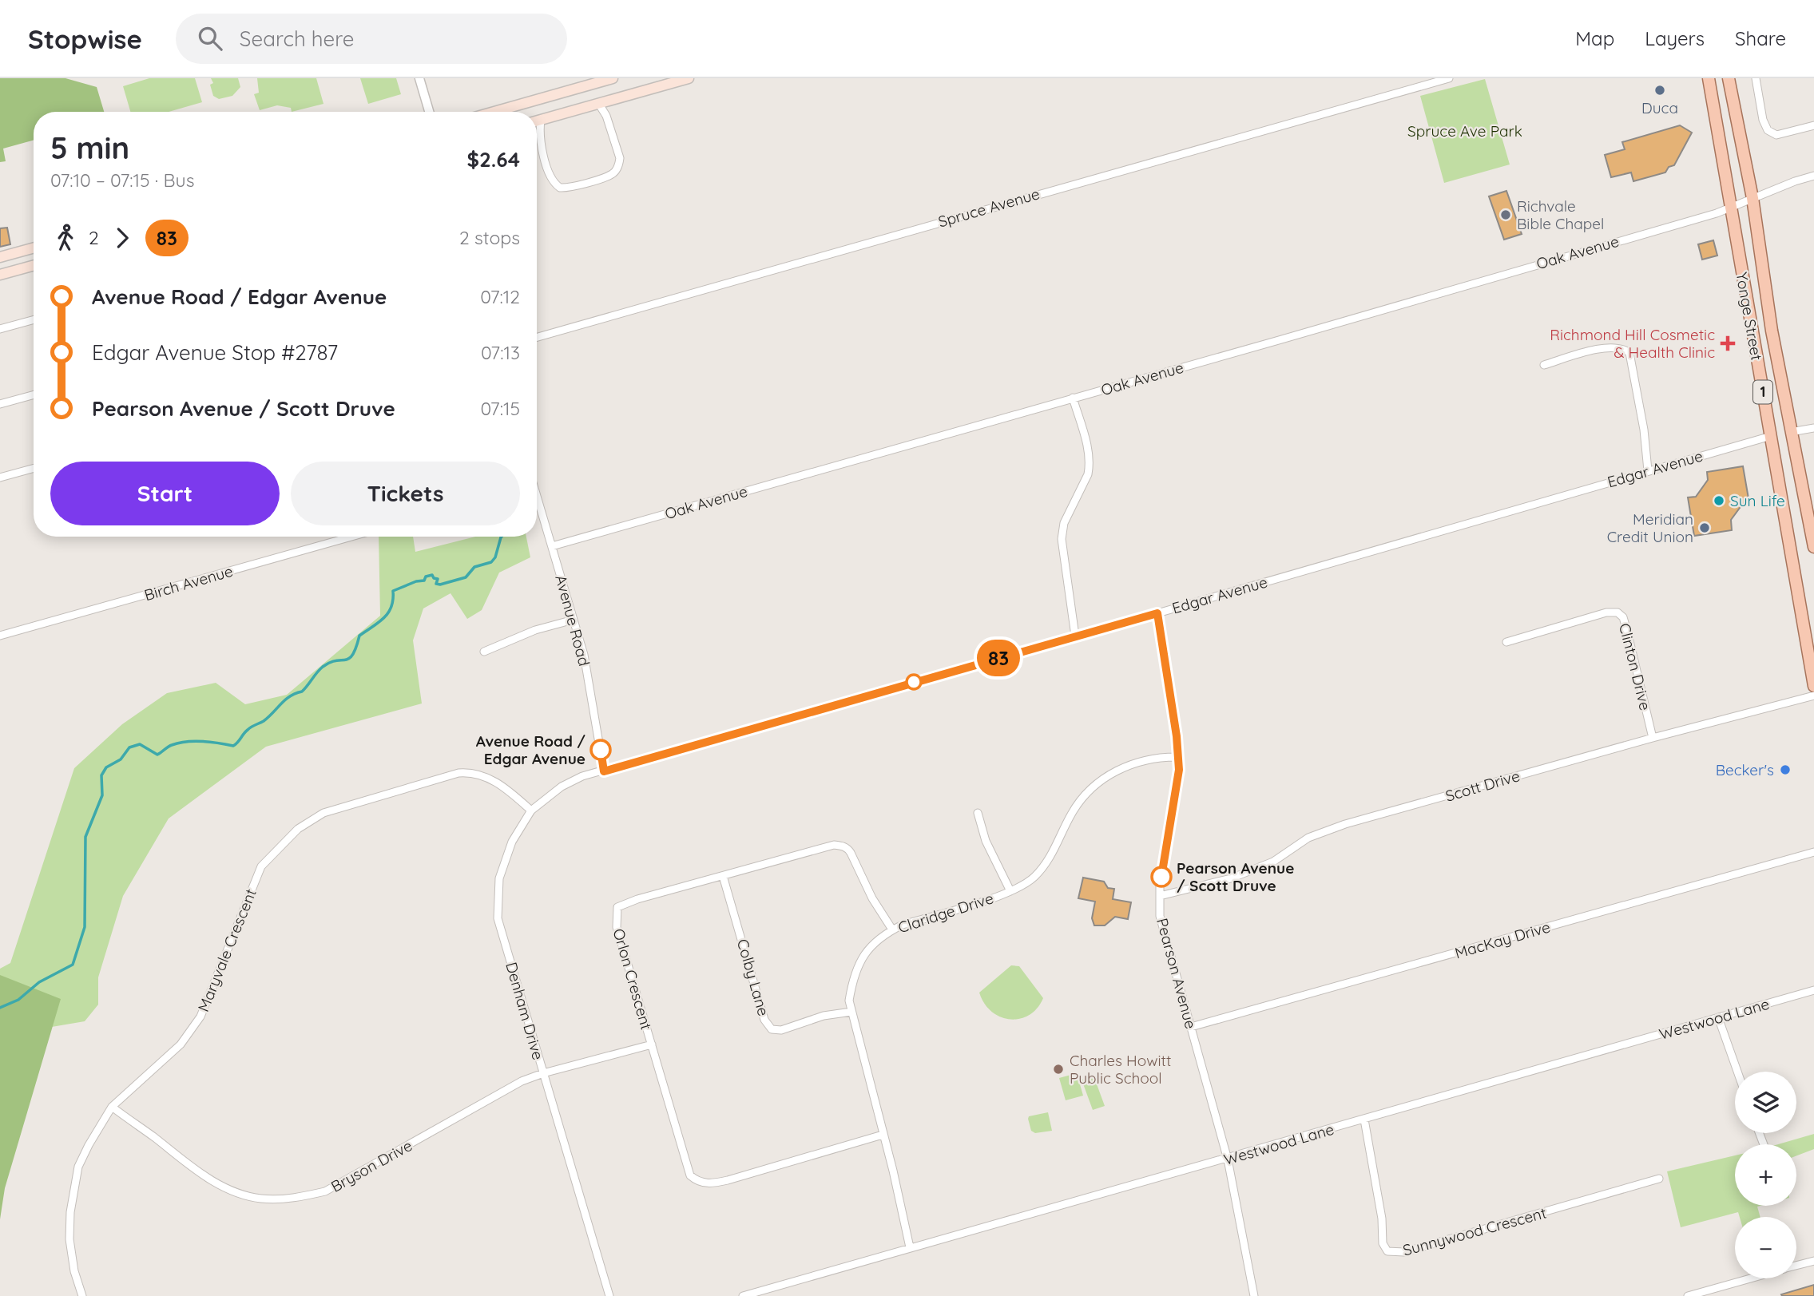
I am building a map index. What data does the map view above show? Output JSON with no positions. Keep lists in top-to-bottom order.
{
  "streets": {
    "main road": ["Yonge Street", "1"],
    "street": [
      "Spruce Avenue",
      "Oak Avenue",
      "Edgar Avenue",
      "Birch Avenue",
      "Avenue Road",
      "Clinton Drive",
      "Scott Drive",
      "Claridge Drive",
      "MacKay Drive",
      "Maryvale Crescent",
      "Pearson Avenue",
      "Colby Lane",
      "Orlon Crescent",
      "Denham Drive",
      "Westwood Lane",
      "Bryson Drive",
      "Sunnywood Crescent"
    ]
  },
  "crossings": [
    ["Oak Avenue", "Yonge Street"],
    ["Oak Avenue", "Avenue Road"],
    ["Yonge Street", "Edgar Avenue"],
    ["Edgar Avenue", "Avenue Road"],
    ["Edgar Avenue", "Pearson Avenue"],
    ["Edgar Avenue", "Denham Drive"],
    ["Avenue Road", "Denham Drive"],
    ["Clinton Drive", "Scott Drive"],
    ["Scott Drive", "Pearson Avenue"],
    ["Claridge Drive", "Pearson Avenue"],
    ["Claridge Drive", "Colby Lane"],
    ["Claridge Drive", "Orlon Crescent"],
    ["Claridge Drive", "Westwood Lane"],
    ["MacKay Drive", "Pearson Avenue"],
    ["Maryvale Crescent", "Denham Drive"],
    ["Maryvale Crescent", "Bryson Drive"],
    ["Pearson Avenue", "Westwood Lane"],
    ["Colby Lane", "Orlon Crescent"],
    ["Orlon Crescent", "Bryson Drive"],
    ["Denham Drive", "Bryson Drive"],
    ["Westwood Lane", "Sunnywood Crescent"]
  ],
  "parks": ["Spruce Ave Park"],
  "places": {
    "other": [
      "Duca",
      "Richvale Bible Chapel",
      "Sun Life",
      "Meridian Credit Union",
      "Avenue Road / Edgar Avenue",
      "Becker's",
      "Pearson Avenue / Scott Druve",
      "Charles Howitt Public School"
    ],
    "health": ["Richmond Hill Cosmetic & Health Clinic"]
  },
  "lines": ["bus line 83"],
  "page": {
    "header": "Stopwise",
    "search": "Search here",
    "nav": ["Map", "Layers", "Share"],
    "on_map": "83",
    "heading": ["5 min", "07:10 – 07:15 · Bus", "$2.64"],
    "legs": ["2", "83", "2 stops"],
    "list": [
      {
        "name": "Avenue Road / Edgar Avenue",
        "value": "07:12"
      },
      {
        "name": "Edgar Avenue Stop #2787",
        "value": "07:13"
      },
      {
        "name": "Pearson Avenue / Scott Druve",
        "value": "07:15"
      }
    ],
    "buttons": ["Start", "Tickets"],
    "map_buttons": ["+", "−"]
  }
}
